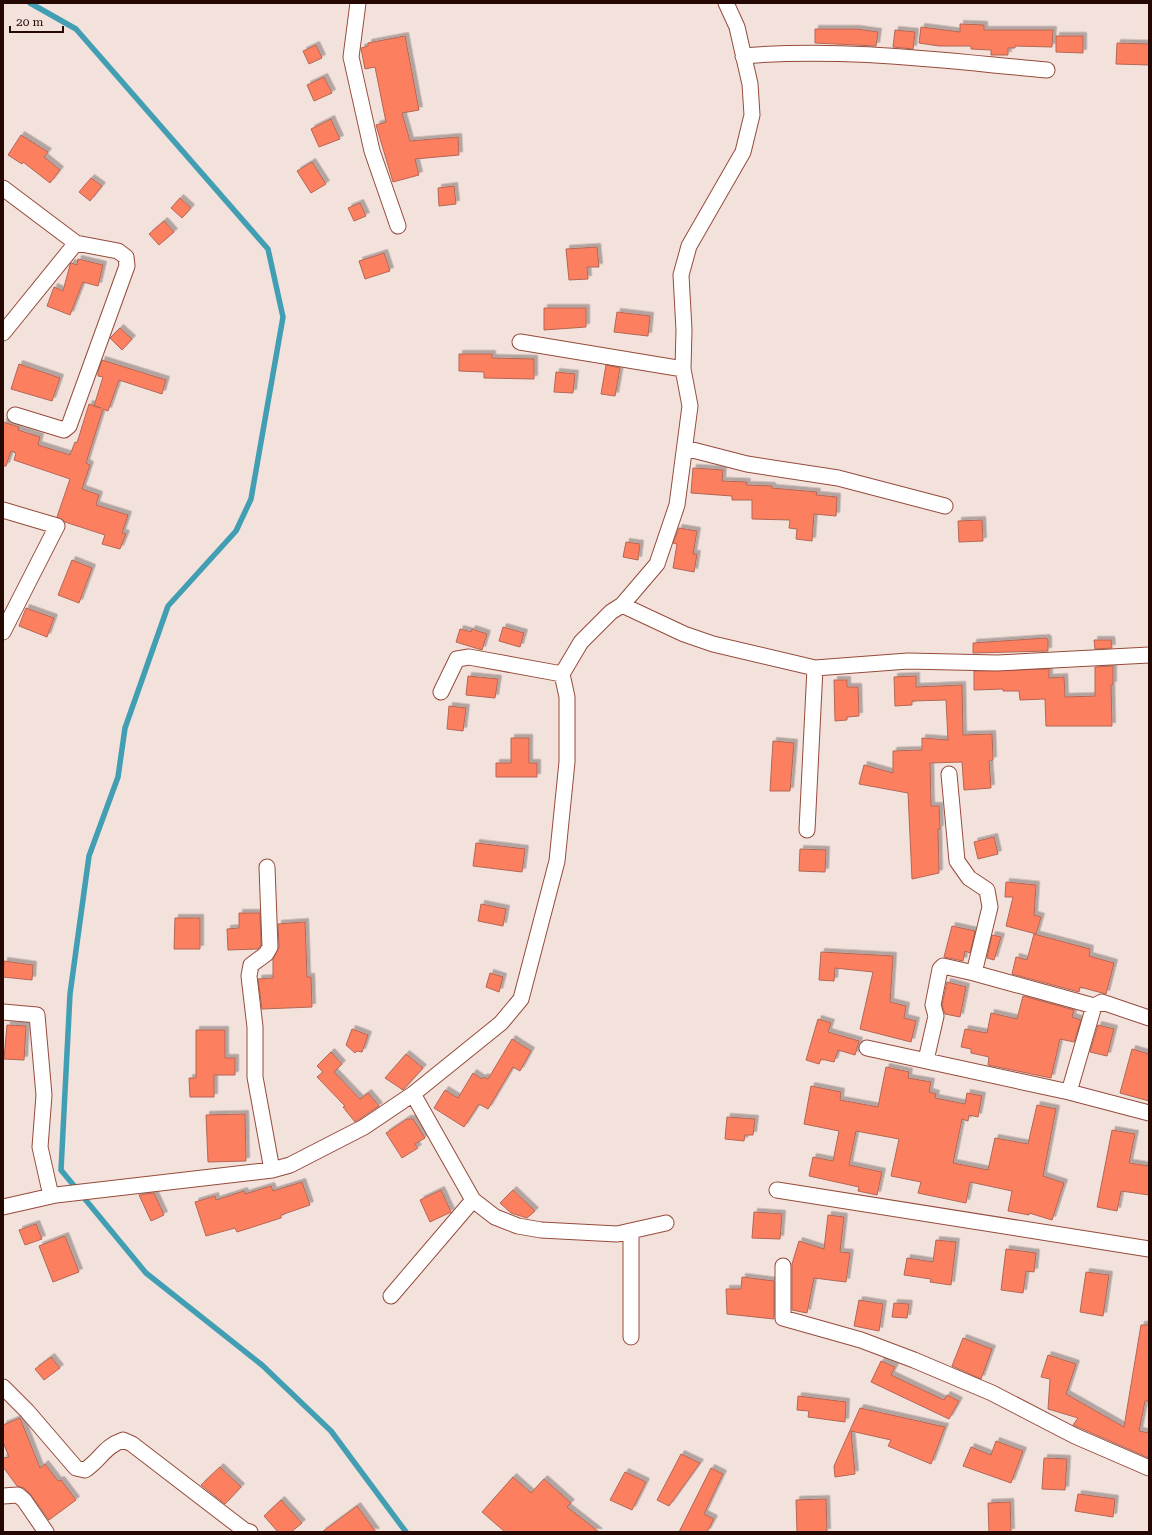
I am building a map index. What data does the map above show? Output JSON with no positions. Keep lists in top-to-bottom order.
{
  "scale_bar": "20 m"
}
